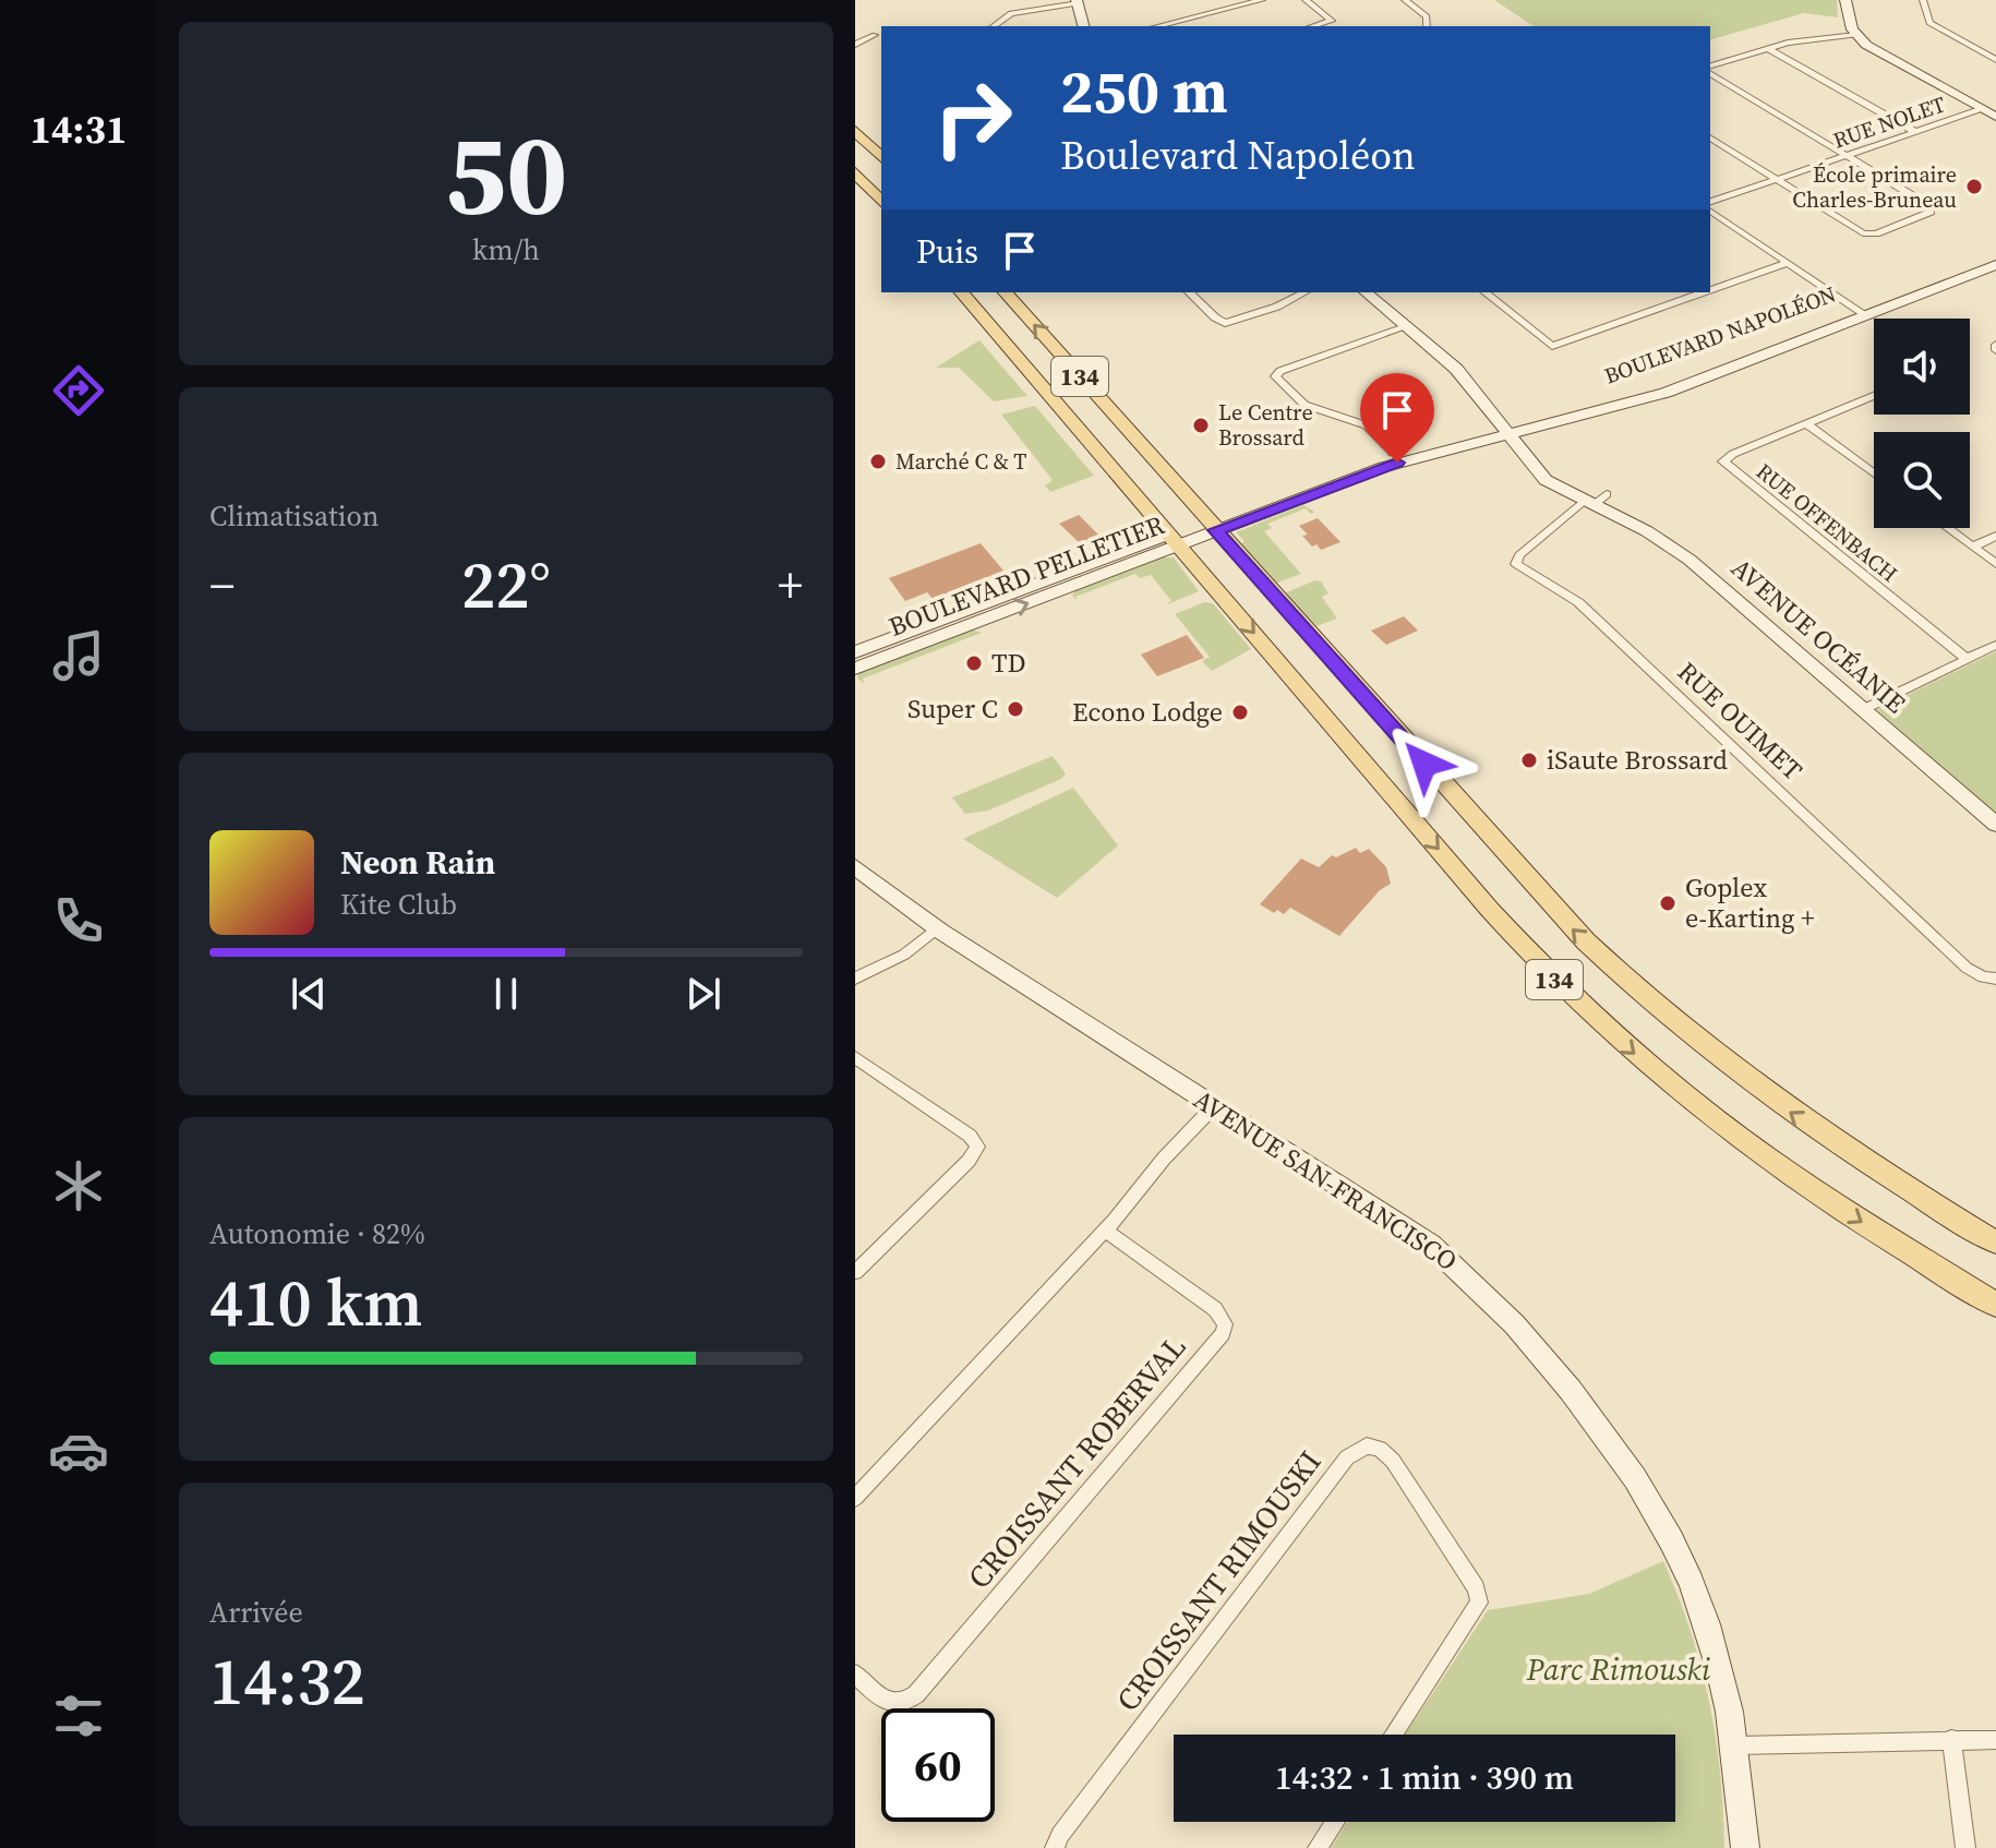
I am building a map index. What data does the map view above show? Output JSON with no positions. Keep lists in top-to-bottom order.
{
  "streets": {
    "main road": ["134"],
    "street": [
      "RUE NOLET",
      "BOULEVARD NAPOLÉON",
      "RUE OFFENBACH",
      "BOULEVARD PELLETIER",
      "AVENUE OCÉANIE",
      "RUE OUIMET",
      "AVENUE SAN-FRANCISCO",
      "CROISSANT ROBERVAL",
      "CROISSANT RIMOUSKI"
    ]
  },
  "crossings": [
    ["BOULEVARD NAPOLÉON", "134"],
    ["BOULEVARD NAPOLÉON", "BOULEVARD PELLETIER"],
    ["BOULEVARD NAPOLÉON", "AVENUE OCÉANIE"],
    ["134", "BOULEVARD PELLETIER"],
    ["AVENUE OCÉANIE", "RUE OUIMET"]
  ],
  "parks": ["Parc Rimouski"],
  "places": [
    "École primaire Charles-Bruneau",
    "Le Centre Brossard",
    "Marché C & T",
    "TD",
    "Super C",
    "Econo Lodge",
    "iSaute Brossard",
    "Goplex e-Karting +"
  ],
  "page": {
    "tabs": "14:31",
    "tile": [
      ["50", "km/h"],
      "Climatisation",
      ["Autonomie · 82%", "410 km"],
      ["Arrivée", "14:32"]
    ],
    "turn": ["250 m", "Boulevard Napoléon"],
    "then": "Puis",
    "heat": ["−", "22°", "+"],
    "song": ["Neon Rain", "Kite Club"],
    "limit": "60",
    "trip": "14:32 · 1 min · 390 m"
  }
}
